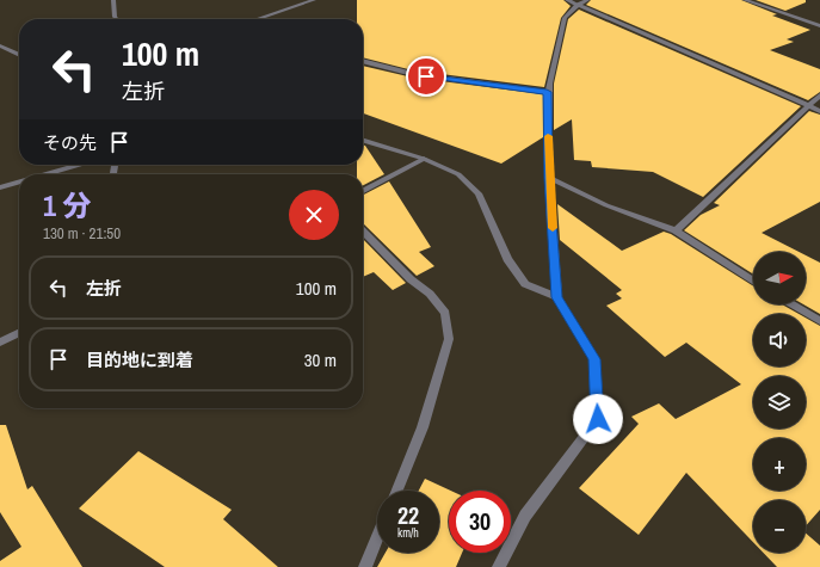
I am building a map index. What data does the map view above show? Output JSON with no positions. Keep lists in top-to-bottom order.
{
  "north": "right",
  "page": {
    "turn": ["100 m", "左折"],
    "then": "その先",
    "heading": ["1 分", "130 m · 21:50"],
    "map_buttons": ["+", "−"],
    "list": [
      {
        "name": "左折",
        "value": "100 m"
      },
      {
        "name": "目的地に到着",
        "value": "30 m"
      }
    ],
    "speed": "22 km/h",
    "limit": "30"
  }
}
